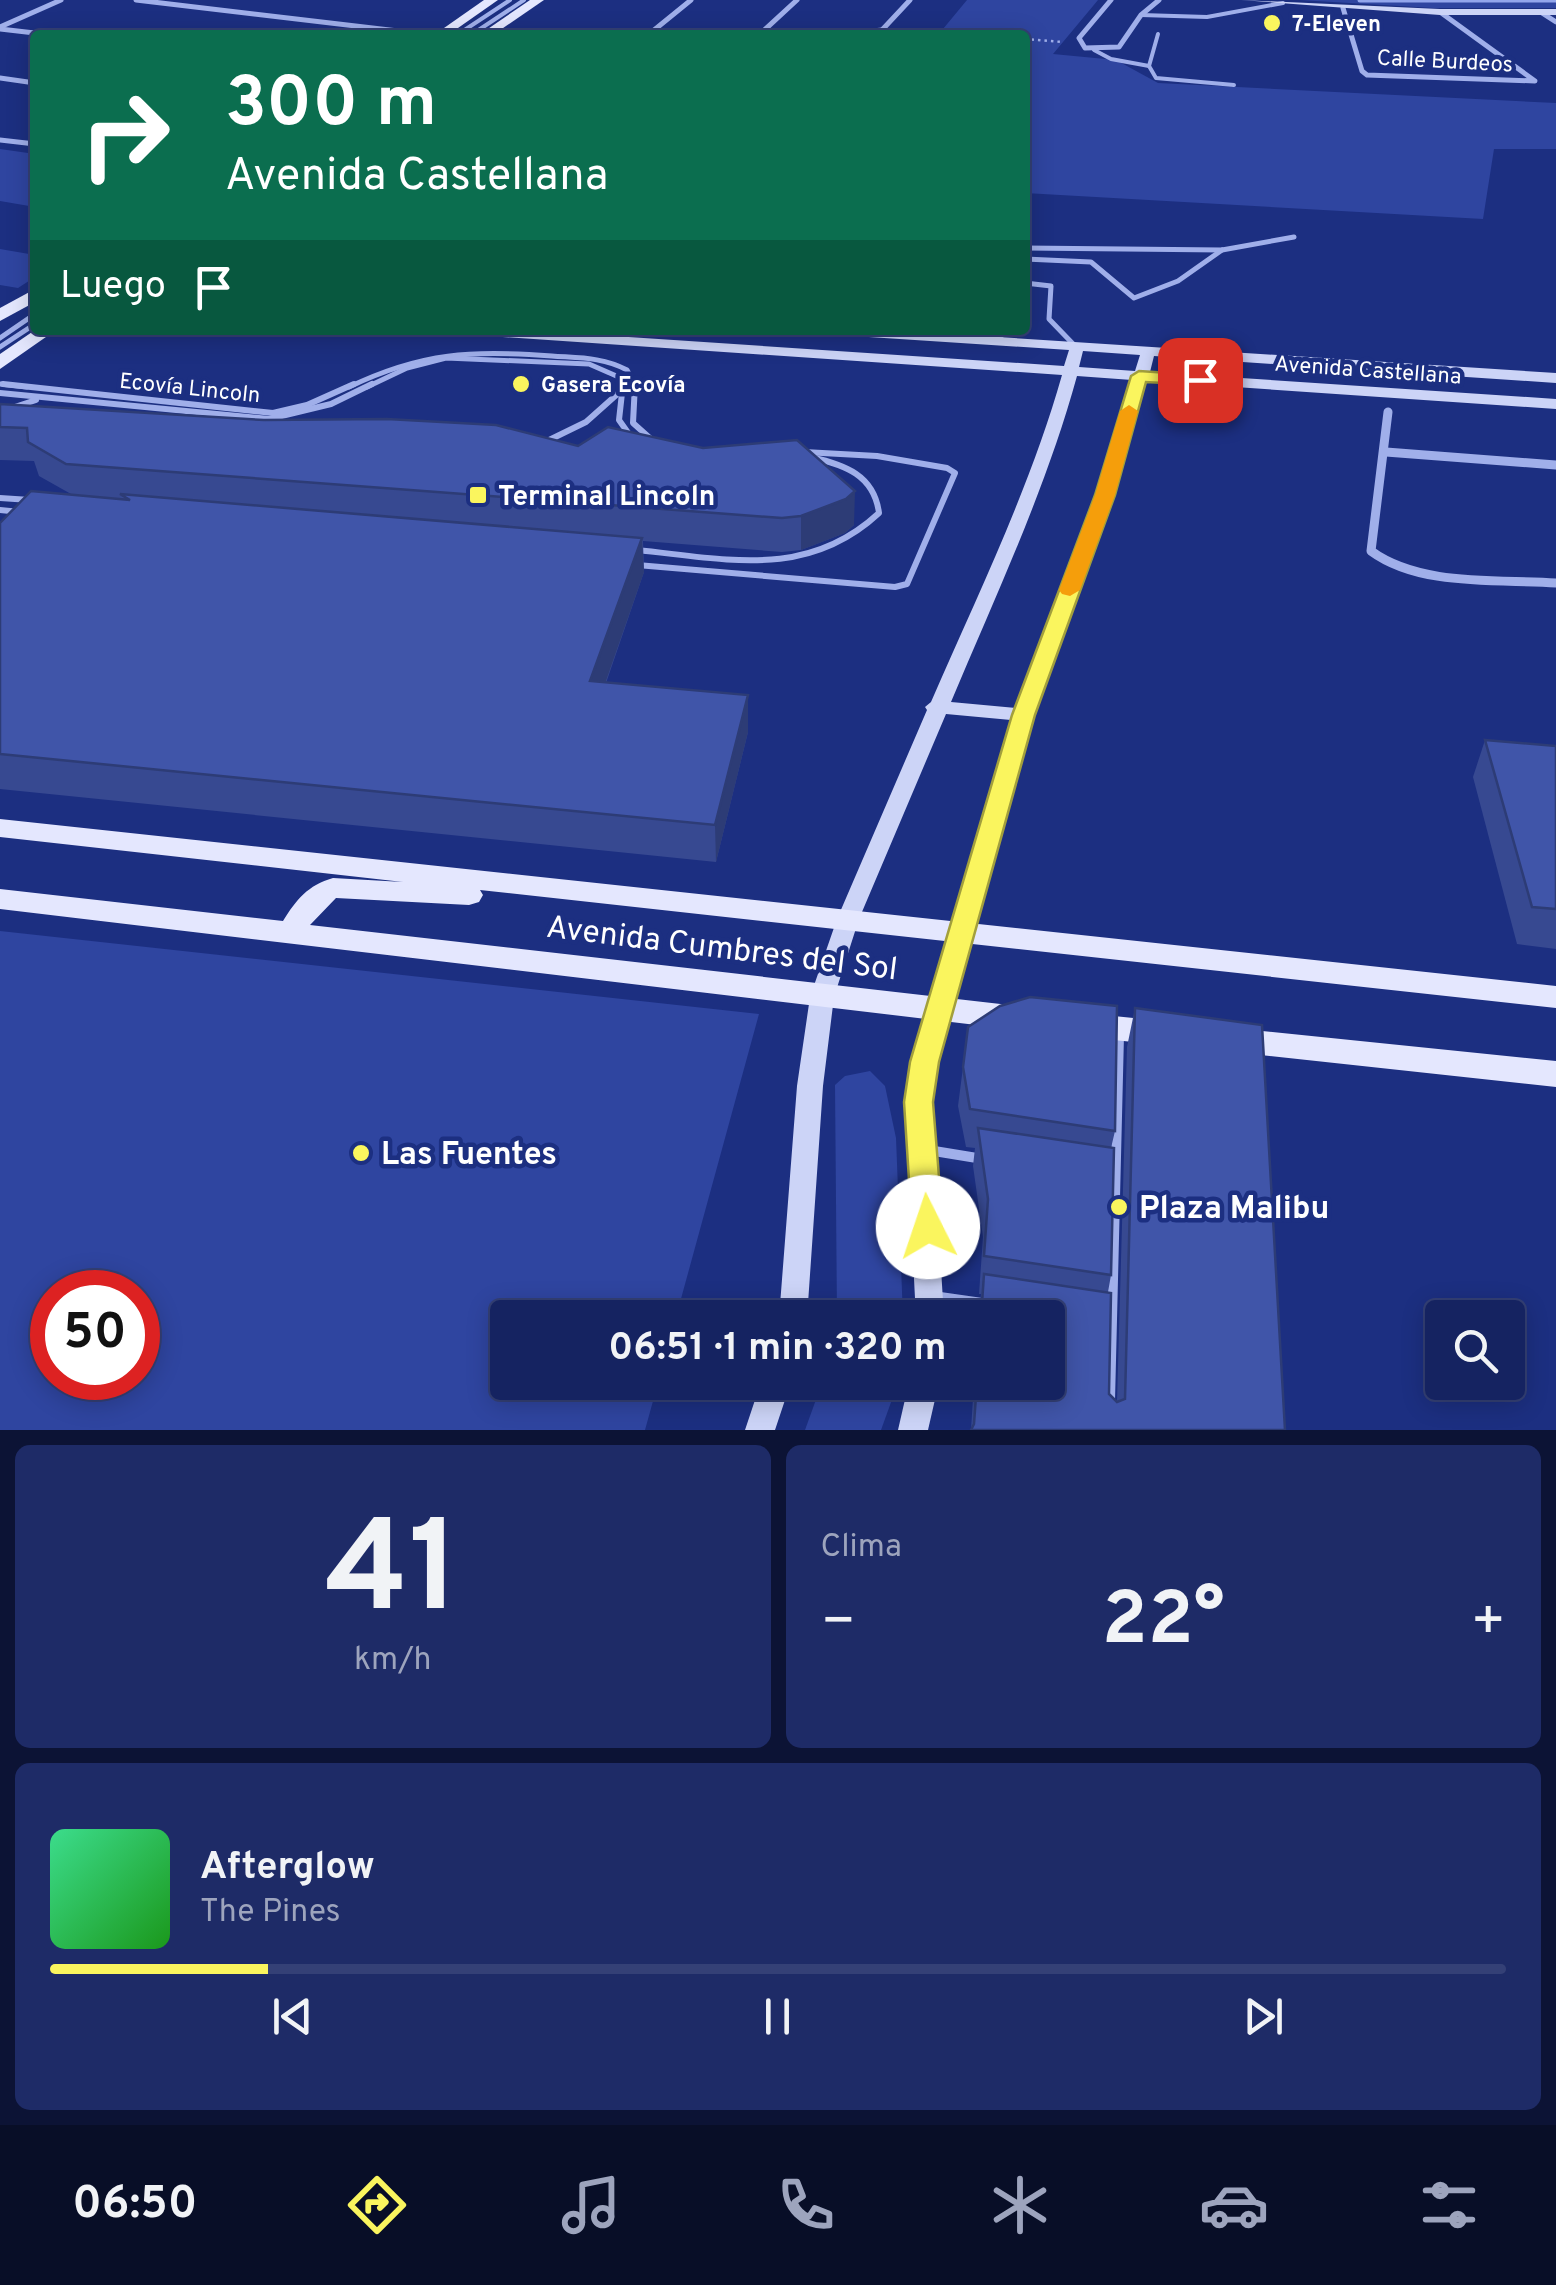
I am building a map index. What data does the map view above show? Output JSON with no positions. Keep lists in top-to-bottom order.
{
  "streets": {
    "main road": ["Avenida Cumbres del Sol"],
    "street": ["Calle Burdeos", "Avenida Castellana"],
    "lane": ["Ecovía Lincoln"]
  },
  "places": {
    "other": [
      "7-Eleven",
      "Gasera Ecovía",
      "Las Fuentes",
      "Plaza Malibu"
    ],
    "transit": ["Terminal Lincoln"]
  },
  "page": {
    "turn": ["300 m", "Avenida Castellana"],
    "then": "Luego",
    "limit": "50",
    "trip": "06:51 · 1 min · 320 m",
    "tile": [
      ["41", "km/h"],
      "Clima"
    ],
    "heat": ["−", "22°", "+"],
    "song": ["Afterglow", "The Pines"],
    "tabs": "06:50"
  }
}
